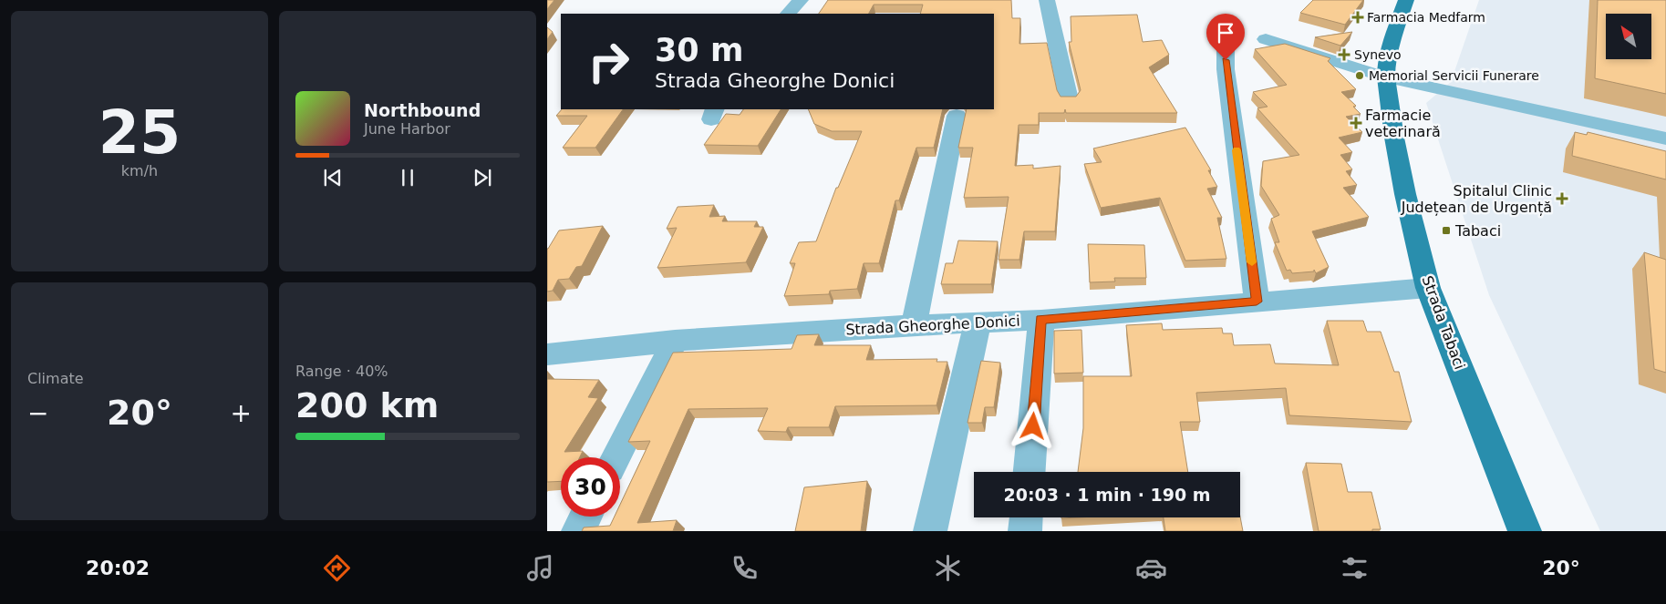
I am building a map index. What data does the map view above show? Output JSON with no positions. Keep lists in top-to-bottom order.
{
  "streets": {
    "main road": ["Strada Tabaci"],
    "street": ["Strada Gheorghe Donici"]
  },
  "crossings": [
    ["Strada Tabaci", "Strada Gheorghe Donici"]
  ],
  "places": {
    "health": [
      "Farmacia Medfarm",
      "Synevo",
      "Farmacie veterinară",
      "Spitalul Clinic Județean de Urgență"
    ],
    "other": ["Memorial Servicii Funerare"],
    "transit": ["Tabaci"]
  },
  "north": "top left",
  "page": {
    "tile": [
      ["25", "km/h"],
      "Climate",
      ["Range · 40%", "200 km"]
    ],
    "turn": ["30 m", "Strada Gheorghe Donici"],
    "song": ["Northbound", "June Harbor"],
    "heat": ["−", "20°", "+"],
    "limit": "30",
    "trip": "20:03 · 1 min · 190 m",
    "tabs": ["20:02", "20°"]
  }
}
